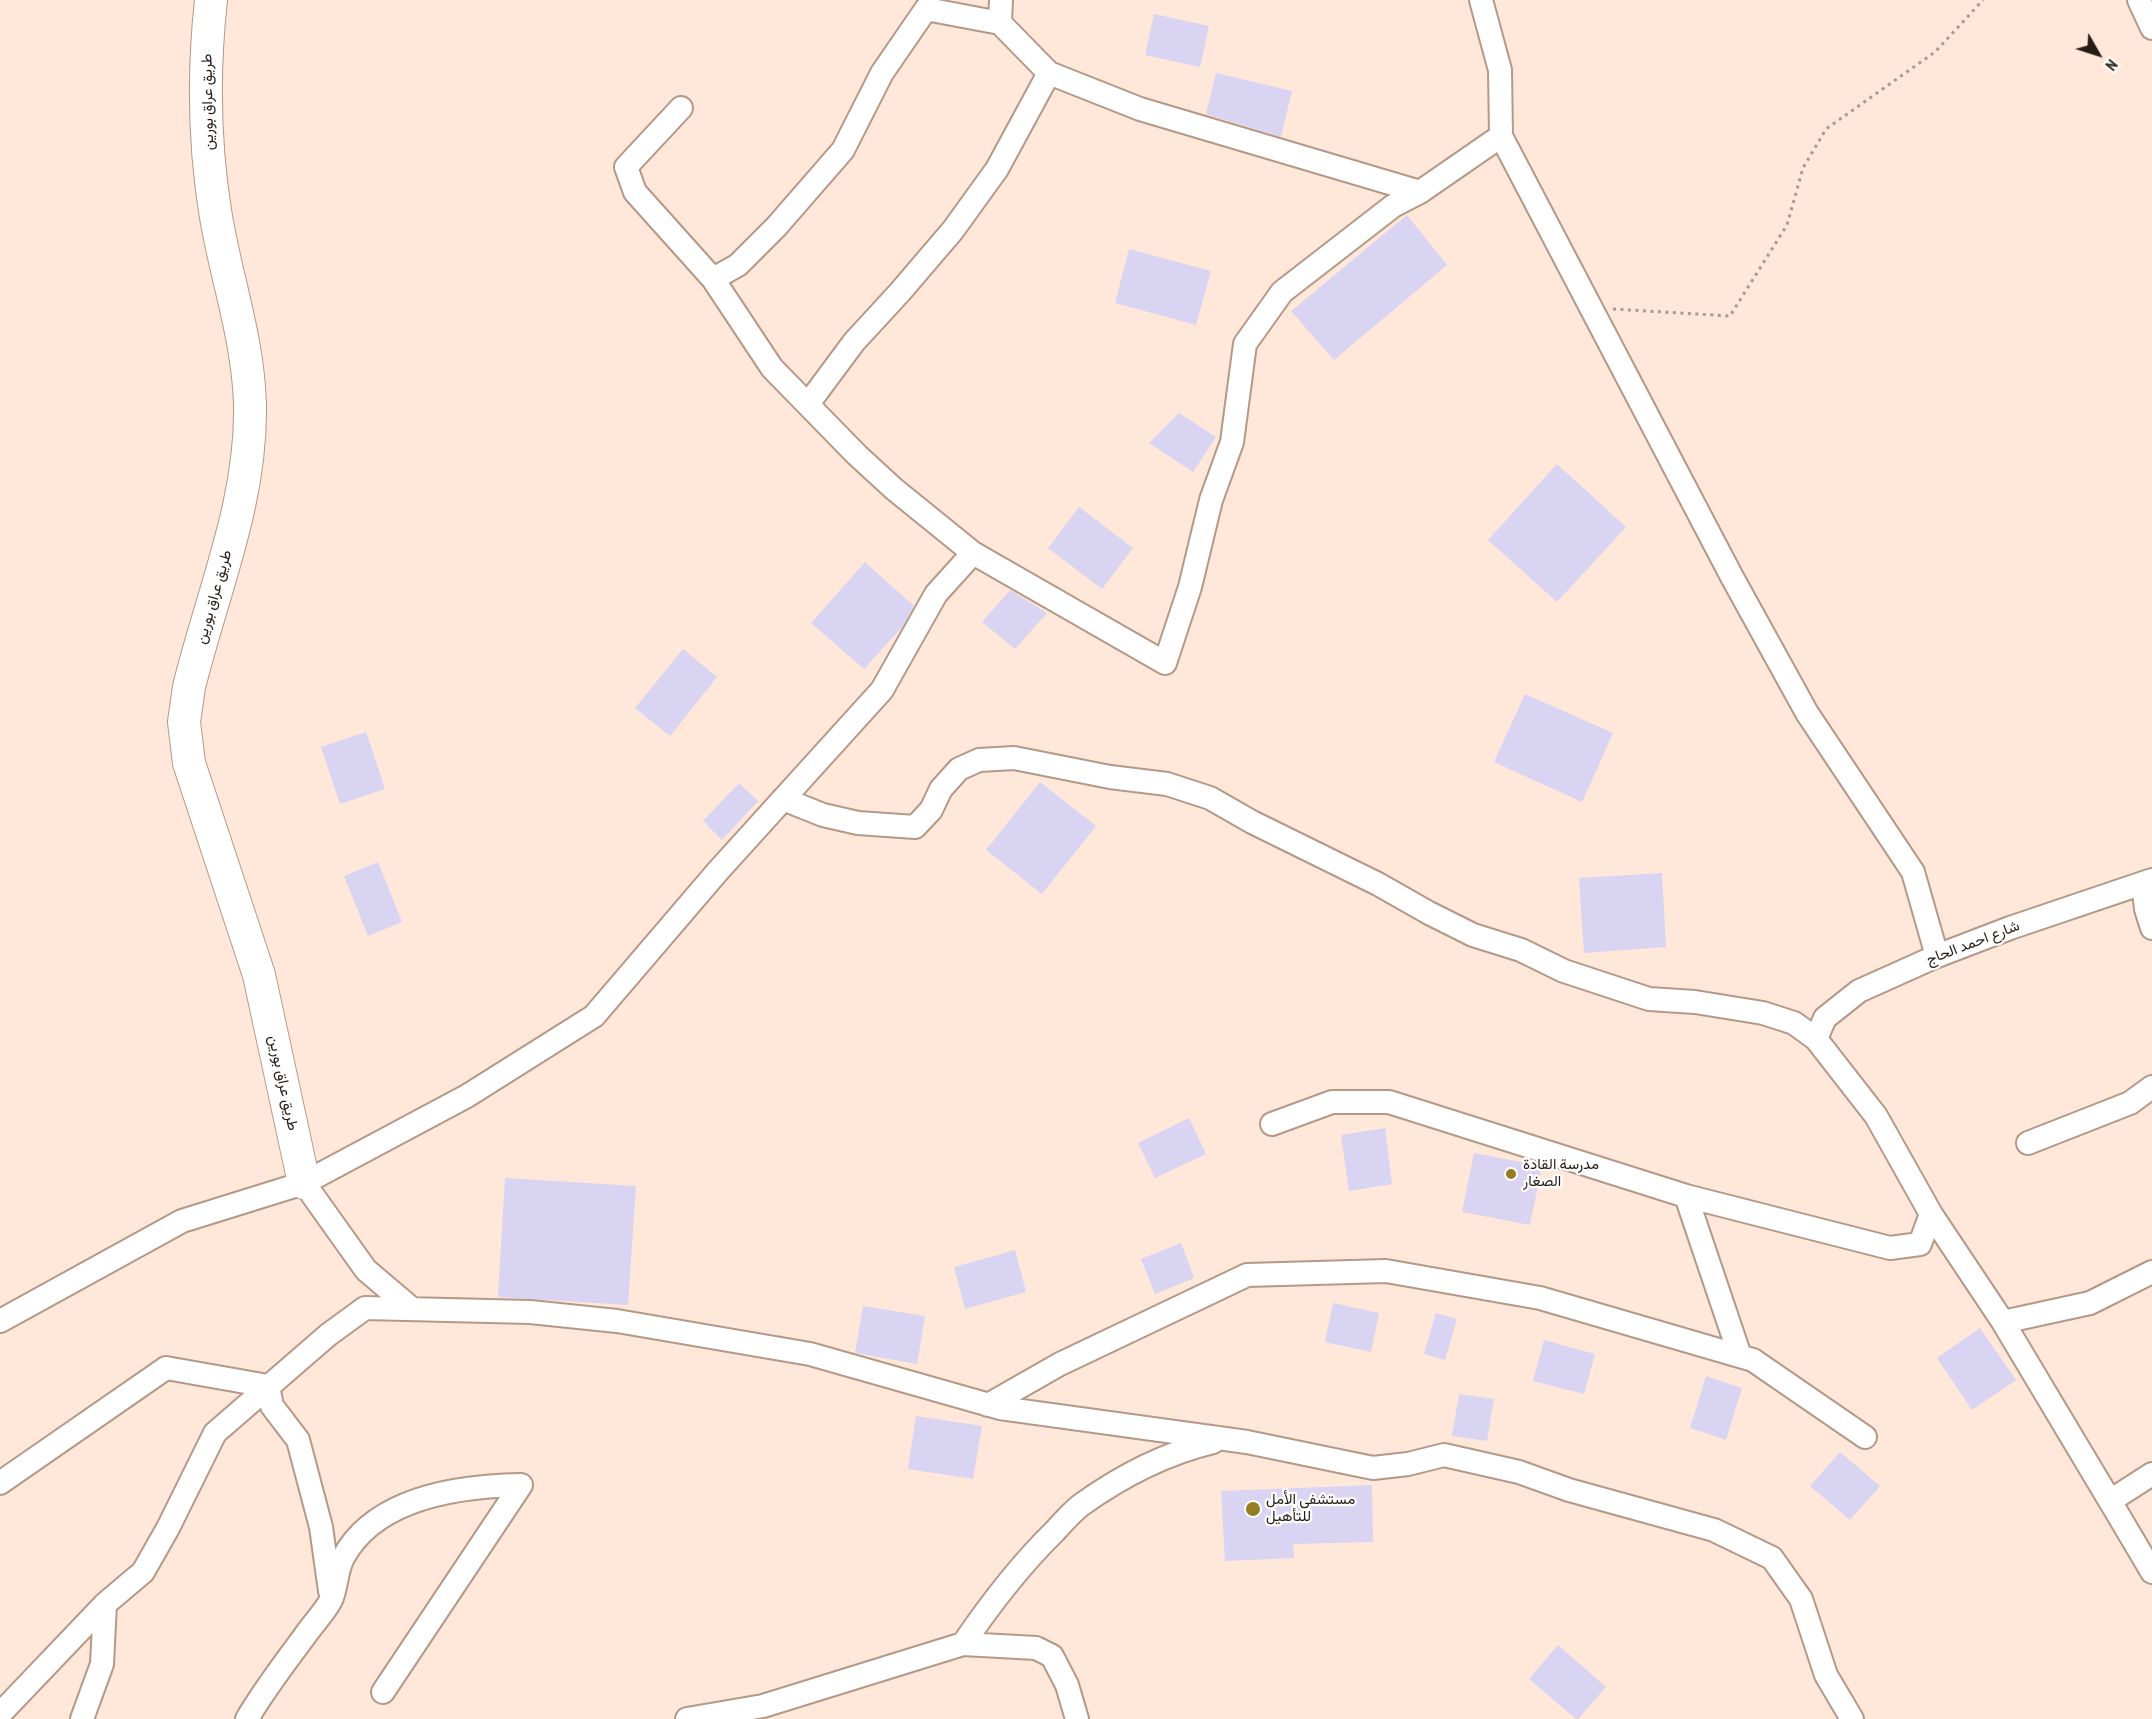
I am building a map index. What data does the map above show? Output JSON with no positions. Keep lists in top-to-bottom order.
{
  "streets": {
    "street": ["طريق عراق بورين", "شارع احمد الحاج"]
  },
  "places": ["مدرسة القادة الصغار", "مستشفى الأمل للتأهيل"],
  "north": "bottom right"
}
